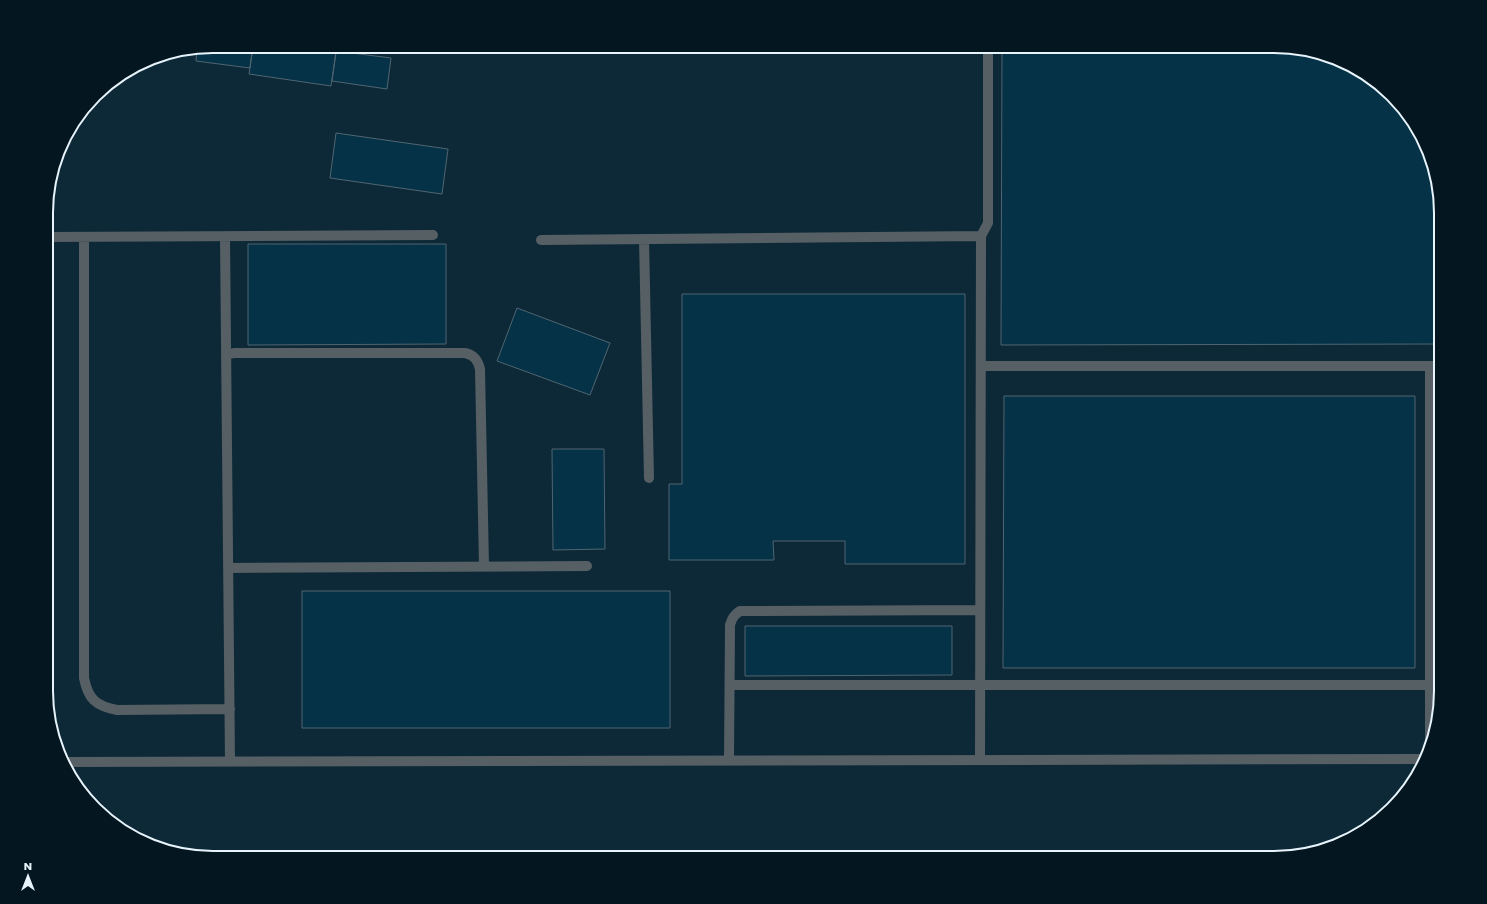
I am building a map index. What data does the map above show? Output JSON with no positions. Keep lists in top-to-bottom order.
{
  "north": "top"
}
